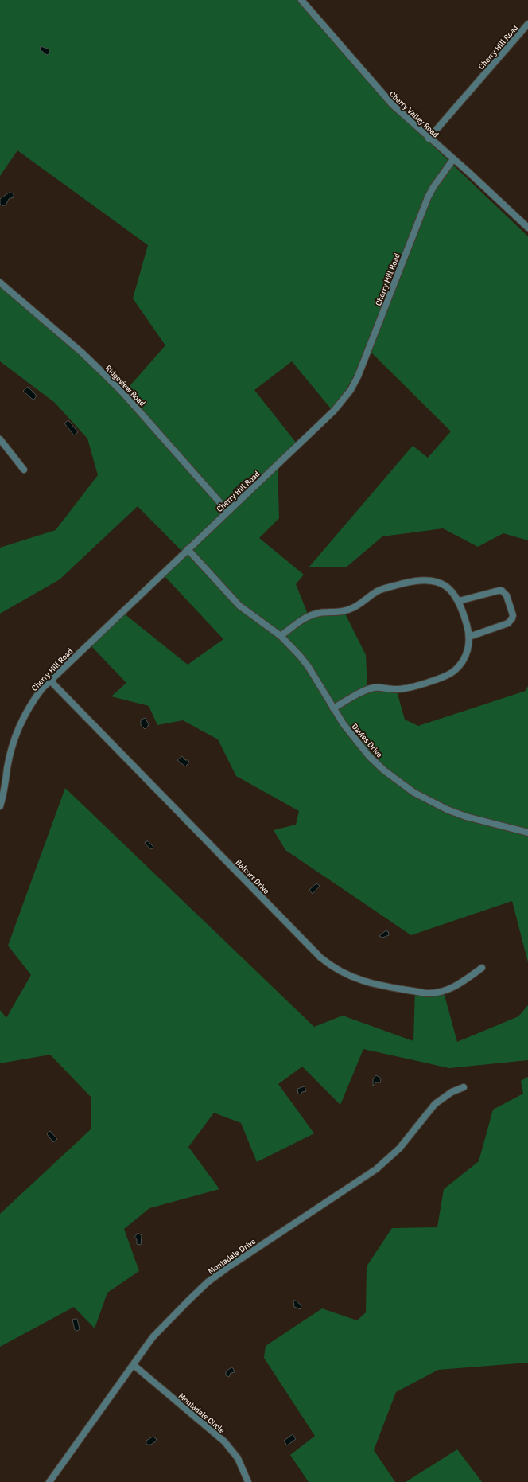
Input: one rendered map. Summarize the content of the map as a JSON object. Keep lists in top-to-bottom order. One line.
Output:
{"streets":{"street":["Cherry Hill Road","Cherry Valley Road","Ridgeview Road","Davies Drive","Balcort Drive","Montadale Drive","Montadale Circle"]},"crossings":[["Cherry Hill Road","Cherry Valley Road"],["Cherry Hill Road","Ridgeview Road"],["Cherry Hill Road","Davies Drive"],["Cherry Hill Road","Balcort Drive"],["Montadale Drive","Montadale Circle"]]}
